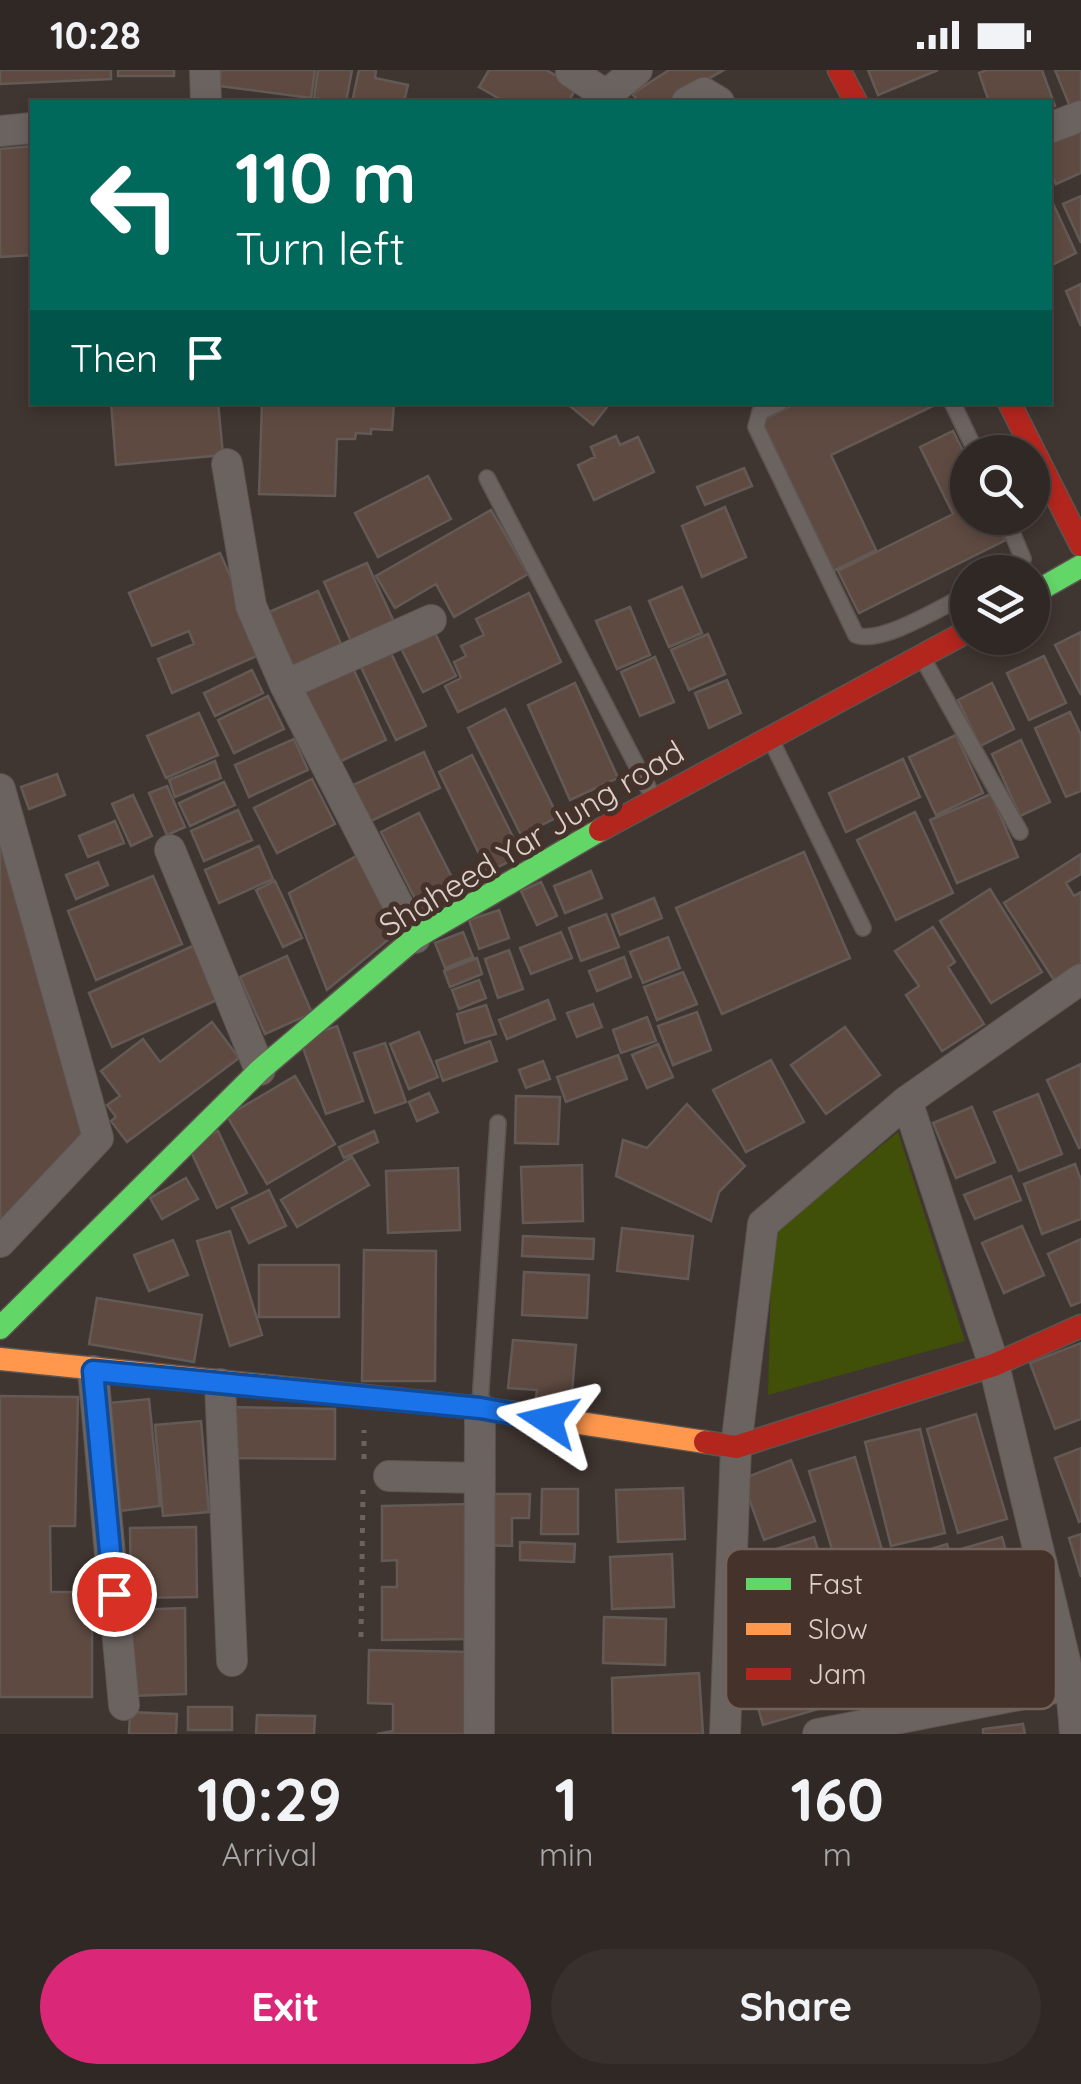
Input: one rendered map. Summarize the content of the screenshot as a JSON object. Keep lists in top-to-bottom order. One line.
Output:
{"streets":{"street":["Shaheed Yar Jung road"]},"legend":["Fast","Slow","Jam"],"page":{"status":"10:28","turn":["110 m","Turn left"],"then":"Then","eta":["10:29","Arrival","1","min","160","m"],"buttons":["Exit","Share"]}}
